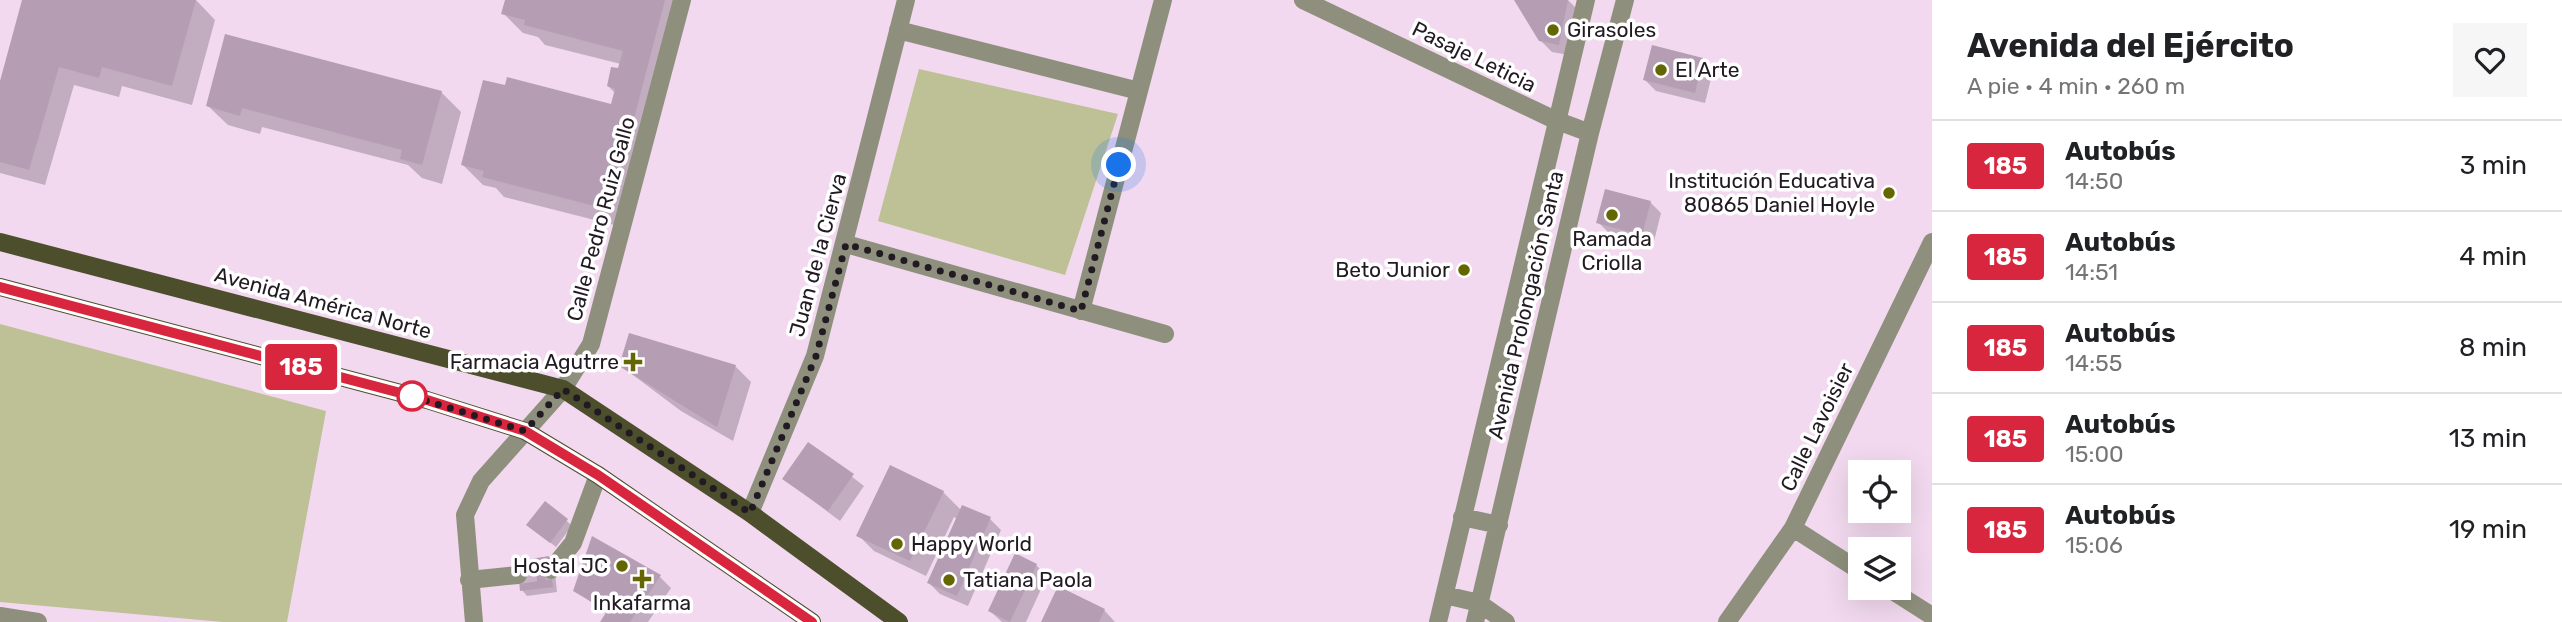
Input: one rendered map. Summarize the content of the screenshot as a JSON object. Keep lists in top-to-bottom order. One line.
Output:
{"streets":{"main road":["Avenida América Norte"],"street":["Pasaje Leticia","Calle Pedro Ruiz Gallo","Juan de la Cierva","Avenida Prolongación Santa","Calle Lavoisier"]},"crossings":[["Pasaje Leticia","Avenida Prolongación Santa"],["Calle Pedro Ruiz Gallo","Avenida América Norte"],["Juan de la Cierva","Avenida América Norte"]],"places":{"other":["Girasoles","El Arte","Institución Educativa 80865 Daniel Hoyle","Ramada Criolla","Beto Junior","Happy World","Hostal JC","Tatiana Paola"],"health":["Farmacia Agutrre","Inkafarma"]},"lines":["bus line 185"],"page":{"on_map":"185","heading":["Avenida del Ejército","A pie · 4 min · 260 m"],"list":[{"mark":"185","name":"Autobús","note":"14:50","value":"3 min"},{"mark":"185","name":"Autobús","note":"14:51","value":"4 min"},{"mark":"185","name":"Autobús","note":"14:55","value":"8 min"},{"mark":"185","name":"Autobús","note":"15:00","value":"13 min"},{"mark":"185","name":"Autobús","note":"15:06","value":"19 min"}]}}
